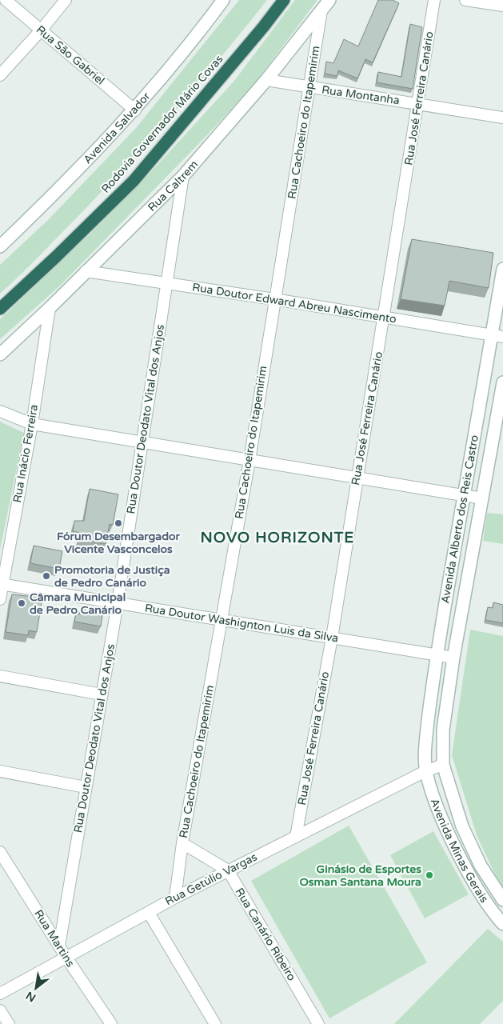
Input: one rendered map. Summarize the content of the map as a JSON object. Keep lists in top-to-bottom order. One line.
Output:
{"streets":{"highway":["Rodovia Governador Mário Covas"],"main road":["Avenida Salvador","Rua Caltrem","Avenida Alberto dos Reis Castro","Avenida Minas Gerais"],"street":["Rua São Gabriel","Rua Montanha","Rua José Ferreira Canário","Rua Cachoeiro do Itapemirim","Rua Doutor Edward Abreu Nascimento","Rua Doutor Deodato Vital dos Anjos","Rua Inácio Ferreira","Rua Doutor Washignton Luis da Silva","Rua Getúlio Vargas","Rua Canário Ribeiro","Rua Martins"]},"crossings":[["Rua São Gabriel","Avenida Salvador"],["Rua Montanha","Rua José Ferreira Canário"],["Rua Montanha","Rua Cachoeiro do Itapemirim"],["Rua Montanha","Rua Caltrem"],["Rua José Ferreira Canário","Rua Doutor Edward Abreu Nascimento"],["Rua José Ferreira Canário","Rua Doutor Washignton Luis da Silva"],["Rua José Ferreira Canário","Rua Getúlio Vargas"],["Rua Cachoeiro do Itapemirim","Rua Caltrem"],["Rua Cachoeiro do Itapemirim","Rua Doutor Edward Abreu Nascimento"],["Rua Cachoeiro do Itapemirim","Rua Doutor Washignton Luis da Silva"],["Rua Cachoeiro do Itapemirim","Rua Getúlio Vargas"],["Rua Cachoeiro do Itapemirim","Rua Canário Ribeiro"],["Rua Caltrem","Rua Doutor Edward Abreu Nascimento"],["Rua Caltrem","Rua Doutor Deodato Vital dos Anjos"],["Rua Caltrem","Rua Inácio Ferreira"],["Rua Doutor Edward Abreu Nascimento","Rua Doutor Deodato Vital dos Anjos"],["Rua Doutor Edward Abreu Nascimento","Avenida Alberto dos Reis Castro"],["Rua Doutor Deodato Vital dos Anjos","Rua Doutor Washignton Luis da Silva"],["Rua Doutor Deodato Vital dos Anjos","Rua Martins"],["Rua Inácio Ferreira","Rua Doutor Washignton Luis da Silva"],["Avenida Alberto dos Reis Castro","Rua Doutor Washignton Luis da Silva"],["Avenida Alberto dos Reis Castro","Avenida Minas Gerais"],["Avenida Alberto dos Reis Castro","Rua Getúlio Vargas"],["Avenida Minas Gerais","Rua Getúlio Vargas"],["Rua Getúlio Vargas","Rua Canário Ribeiro"],["Rua Getúlio Vargas","Rua Martins"]],"districts":["NOVO HORIZONTE"],"places":["Fórum Desembargador Vicente Vasconcelos","Promotoria de Justiça de Pedro Canário","Câmara Municipal de Pedro Canário","Ginásio de Esportes Osman Santana Moura"],"north":"bottom left"}
